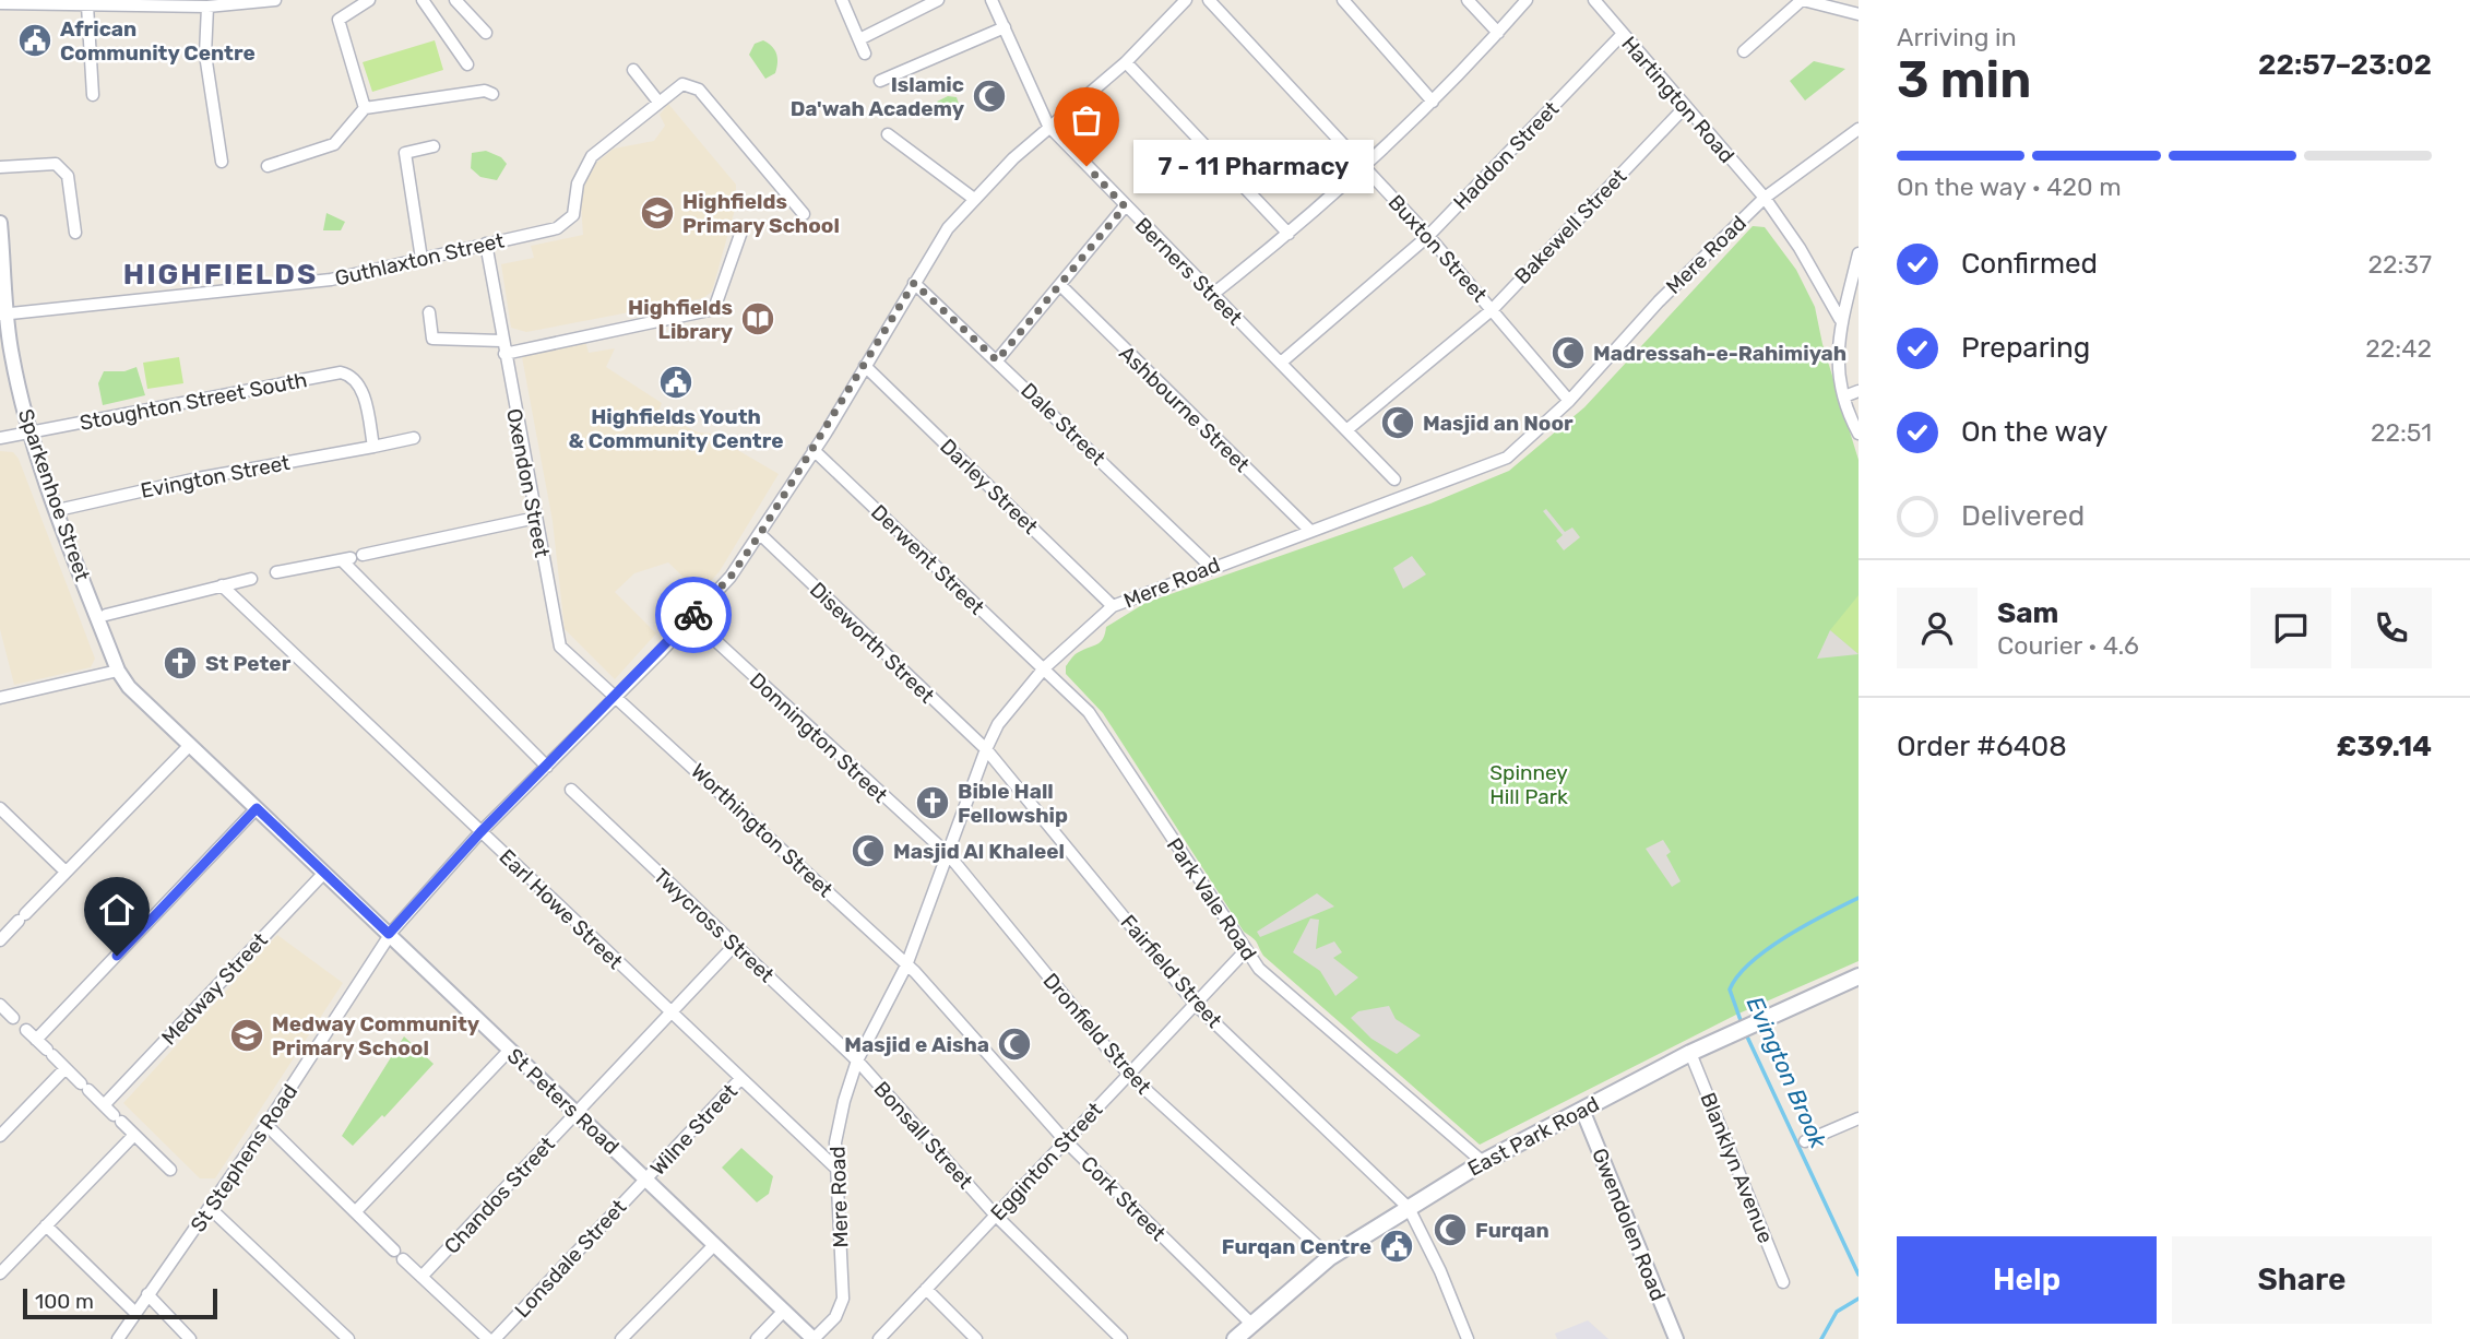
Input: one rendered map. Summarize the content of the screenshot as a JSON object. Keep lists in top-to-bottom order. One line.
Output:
{"streets":{"main road":["East Park Road"],"street":["Hartington Road","Haddon Street","Bakewell Street","Buxton Street","Mere Road","Guthlaxton Street","Berners Street","Stoughton Street South","Ashbourne Street","Dale Street","Evington Street","Oxendon Street","Darley Street","Sparkenhoe Street","Derwent Street","Diseworth Street","Donnington Street","Worthington Street","Park Vale Road","Earl Howe Street","Twycross Street","Fairfield Street","Medway Street","Dronfield Street","St Peters Road","Wilne Street","Bonsall Street","St Stephens Road","Egginton Street","Blanklyn Avenue","Chandos Street","Cork Street","Gwendolen Road","Lonsdale Street"]},"crossings":[["Hartington Road","Haddon Street"],["Hartington Road","Bakewell Street"],["Hartington Road","Mere Road"],["Haddon Street","Buxton Street"],["Haddon Street","Berners Street"],["Bakewell Street","Buxton Street"],["Bakewell Street","Berners Street"],["Buxton Street","Mere Road"],["Mere Road","Ashbourne Street"],["Mere Road","Dale Street"],["Mere Road","Darley Street"],["Mere Road","Derwent Street"],["Mere Road","Diseworth Street"],["Mere Road","Donnington Street"],["Mere Road","Worthington Street"],["Mere Road","Park Vale Road"],["Mere Road","Earl Howe Street"],["Mere Road","Twycross Street"],["Mere Road","Fairfield Street"],["Mere Road","Dronfield Street"],["Mere Road","St Peters Road"],["Mere Road","Bonsall Street"],["Mere Road","Cork Street"],["Guthlaxton Street","Oxendon Street"],["Guthlaxton Street","Sparkenhoe Street"],["Berners Street","St Stephens Road"],["Stoughton Street South","Evington Street"],["Stoughton Street South","Sparkenhoe Street"],["Dale Street","St Stephens Road"],["Evington Street","Sparkenhoe Street"],["Oxendon Street","Worthington Street"],["Oxendon Street","St Stephens Road"],["Darley Street","St Stephens Road"],["Sparkenhoe Street","St Peters Road"],["Derwent Street","Park Vale Road"],["Derwent Street","St Stephens Road"],["Diseworth Street","Fairfield Street"],["Diseworth Street","St Stephens Road"],["Donnington Street","Dronfield Street"],["Donnington Street","St Stephens Road"],["Worthington Street","St Stephens Road"],["Worthington Street","Cork Street"],["Park Vale Road","East Park Road"],["Park Vale Road","Egginton Street"],["Earl Howe Street","Wilne Street"],["Earl Howe Street","St Stephens Road"],["Earl Howe Street","Chandos Street"],["Twycross Street","Bonsall Street"],["Twycross Street","Chandos Street"],["Fairfield Street","East Park Road"],["Fairfield Street","Egginton Street"],["Medway Street","St Peters Road"],["Dronfield Street","East Park Road"],["Dronfield Street","Egginton Street"],["St Peters Road","Wilne Street"],["St Peters Road","St Stephens Road"],["St Peters Road","Chandos Street"],["St Peters Road","Lonsdale Street"],["Wilne Street","Lonsdale Street"],["Bonsall Street","Egginton Street"],["East Park Road","Blanklyn Avenue"],["East Park Road","Cork Street"],["East Park Road","Gwendolen Road"],["Egginton Street","Cork Street"]],"districts":["HIGHFIELDS"],"water":["Evington Brook"],"parks":["Spinney Hill Park"],"places":{"public building":["African Community Centre","Highfields Youth & Community Centre","Furqan Centre"],"mosque":["Islamic Da'wah Academy","Madressah-e-Rahimiyah","Masjid an Noor","Masjid Al Khaleel","Masjid e Aisha","Furqan"],"other":["7 - 11 Pharmacy"],"school or university":["Highfields Primary School","Medway Community Primary School"],"library":["Highfields Library"],"church":["St Peter","Bible Hall Fellowship"]},"scale_bar":"100 m","page":{"heading":["3 min","Arriving in","22:57–23:02"],"panel":["Sam","Courier · 4.6","Order #6408","£39.14"],"bar":"On the way · 420 m","bubble":"7 - 11 Pharmacy","list":[["Confirmed","22:37"],["Preparing","22:42"],["On the way","22:51"],"Delivered"],"buttons":["Help","Share"],"scale":"100 m"}}
